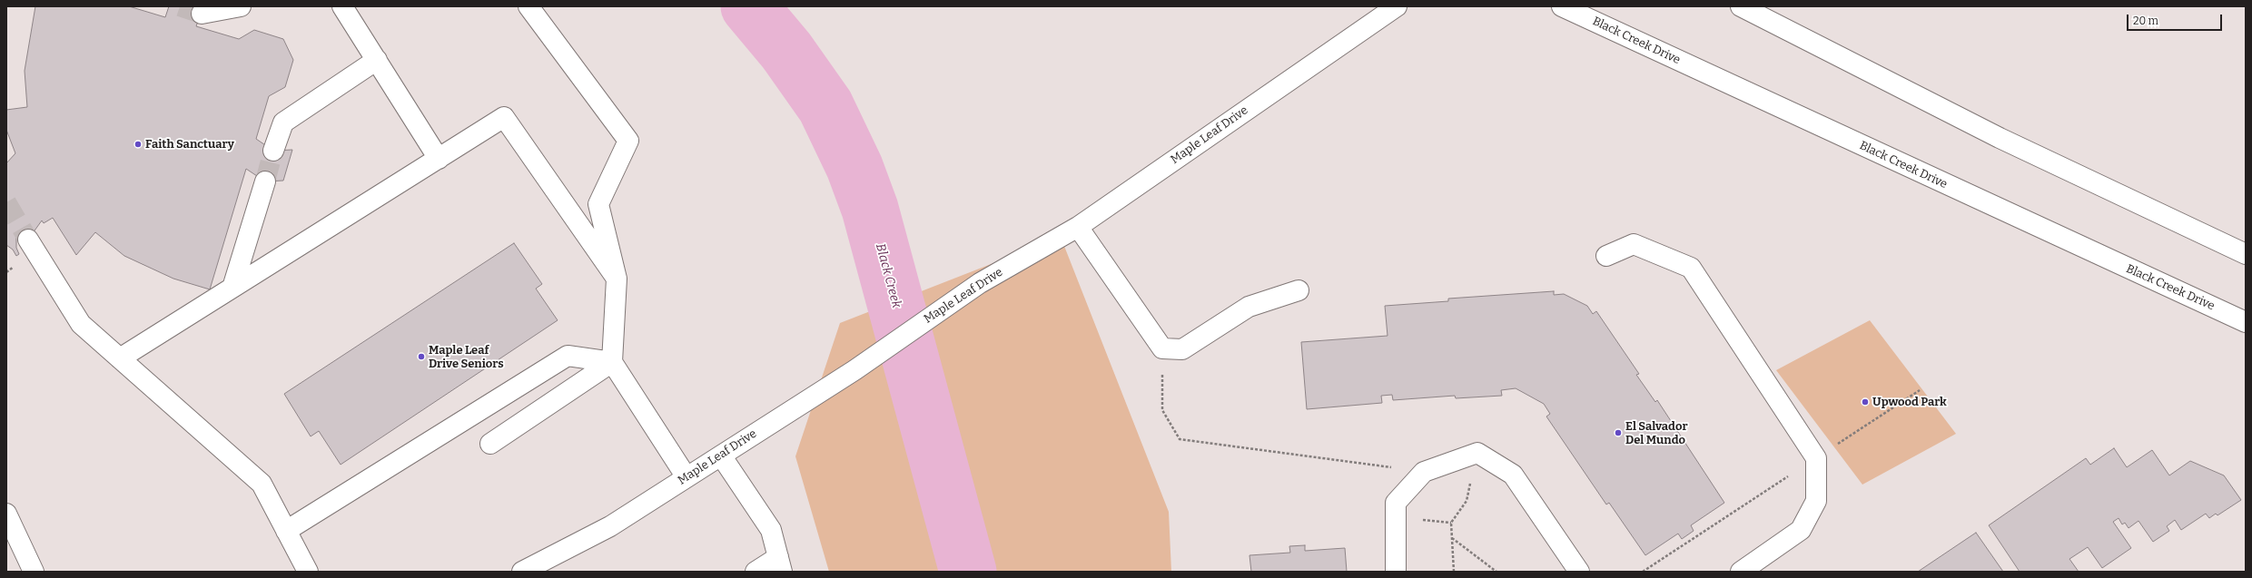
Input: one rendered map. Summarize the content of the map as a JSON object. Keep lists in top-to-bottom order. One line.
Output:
{"streets":{"main road":["Black Creek Drive","Maple Leaf Drive"]},"water":["Black Creek"],"places":["Faith Sanctuary","Maple Leaf Drive Seniors","Upwood Park","El Salvador Del Mundo"],"scale_bar":"20 m"}
